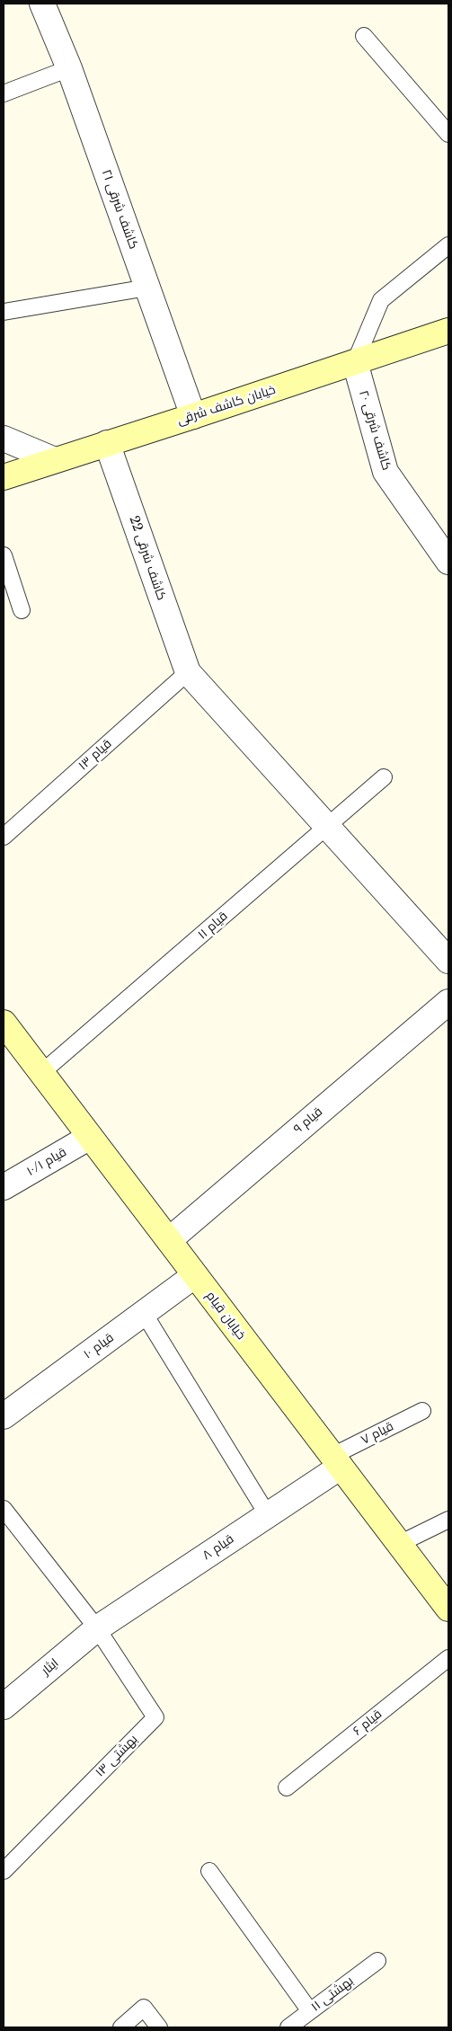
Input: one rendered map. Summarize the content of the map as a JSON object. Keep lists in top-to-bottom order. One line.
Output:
{"streets":{"main road":["خیابان کاشف شرقی","خیابان قیام"],"street":["کاشف شرقی ۲۱","کاشف شرقی ۲۰","کاشف شرقی 22","قیام ۹","قیام ۱۰/۱","قیام ۱۰","قیام ۸","ایثار"],"lane":["قیام ۱۳","قیام ۱۱","قیام ۷","قیام ۶","بهشتی ۱۳","بهشتی ۱۱"]},"crossings":[["کاشف شرقی ۲۱","خیابان کاشف شرقی"],["خیابان کاشف شرقی","کاشف شرقی ۲۰"],["خیابان کاشف شرقی","کاشف شرقی 22"],["کاشف شرقی 22","قیام ۱۳"],["قیام ۱۱","خیابان قیام"],["قیام ۹","خیابان قیام"],["قیام ۱۰/۱","خیابان قیام"],["خیابان قیام","قیام ۱۰"],["خیابان قیام","قیام ۷"],["خیابان قیام","قیام ۸"],["قیام ۷","قیام ۸"],["قیام ۸","ایثار"],["قیام ۸","بهشتی ۱۳"],["ایثار","بهشتی ۱۳"]]}
